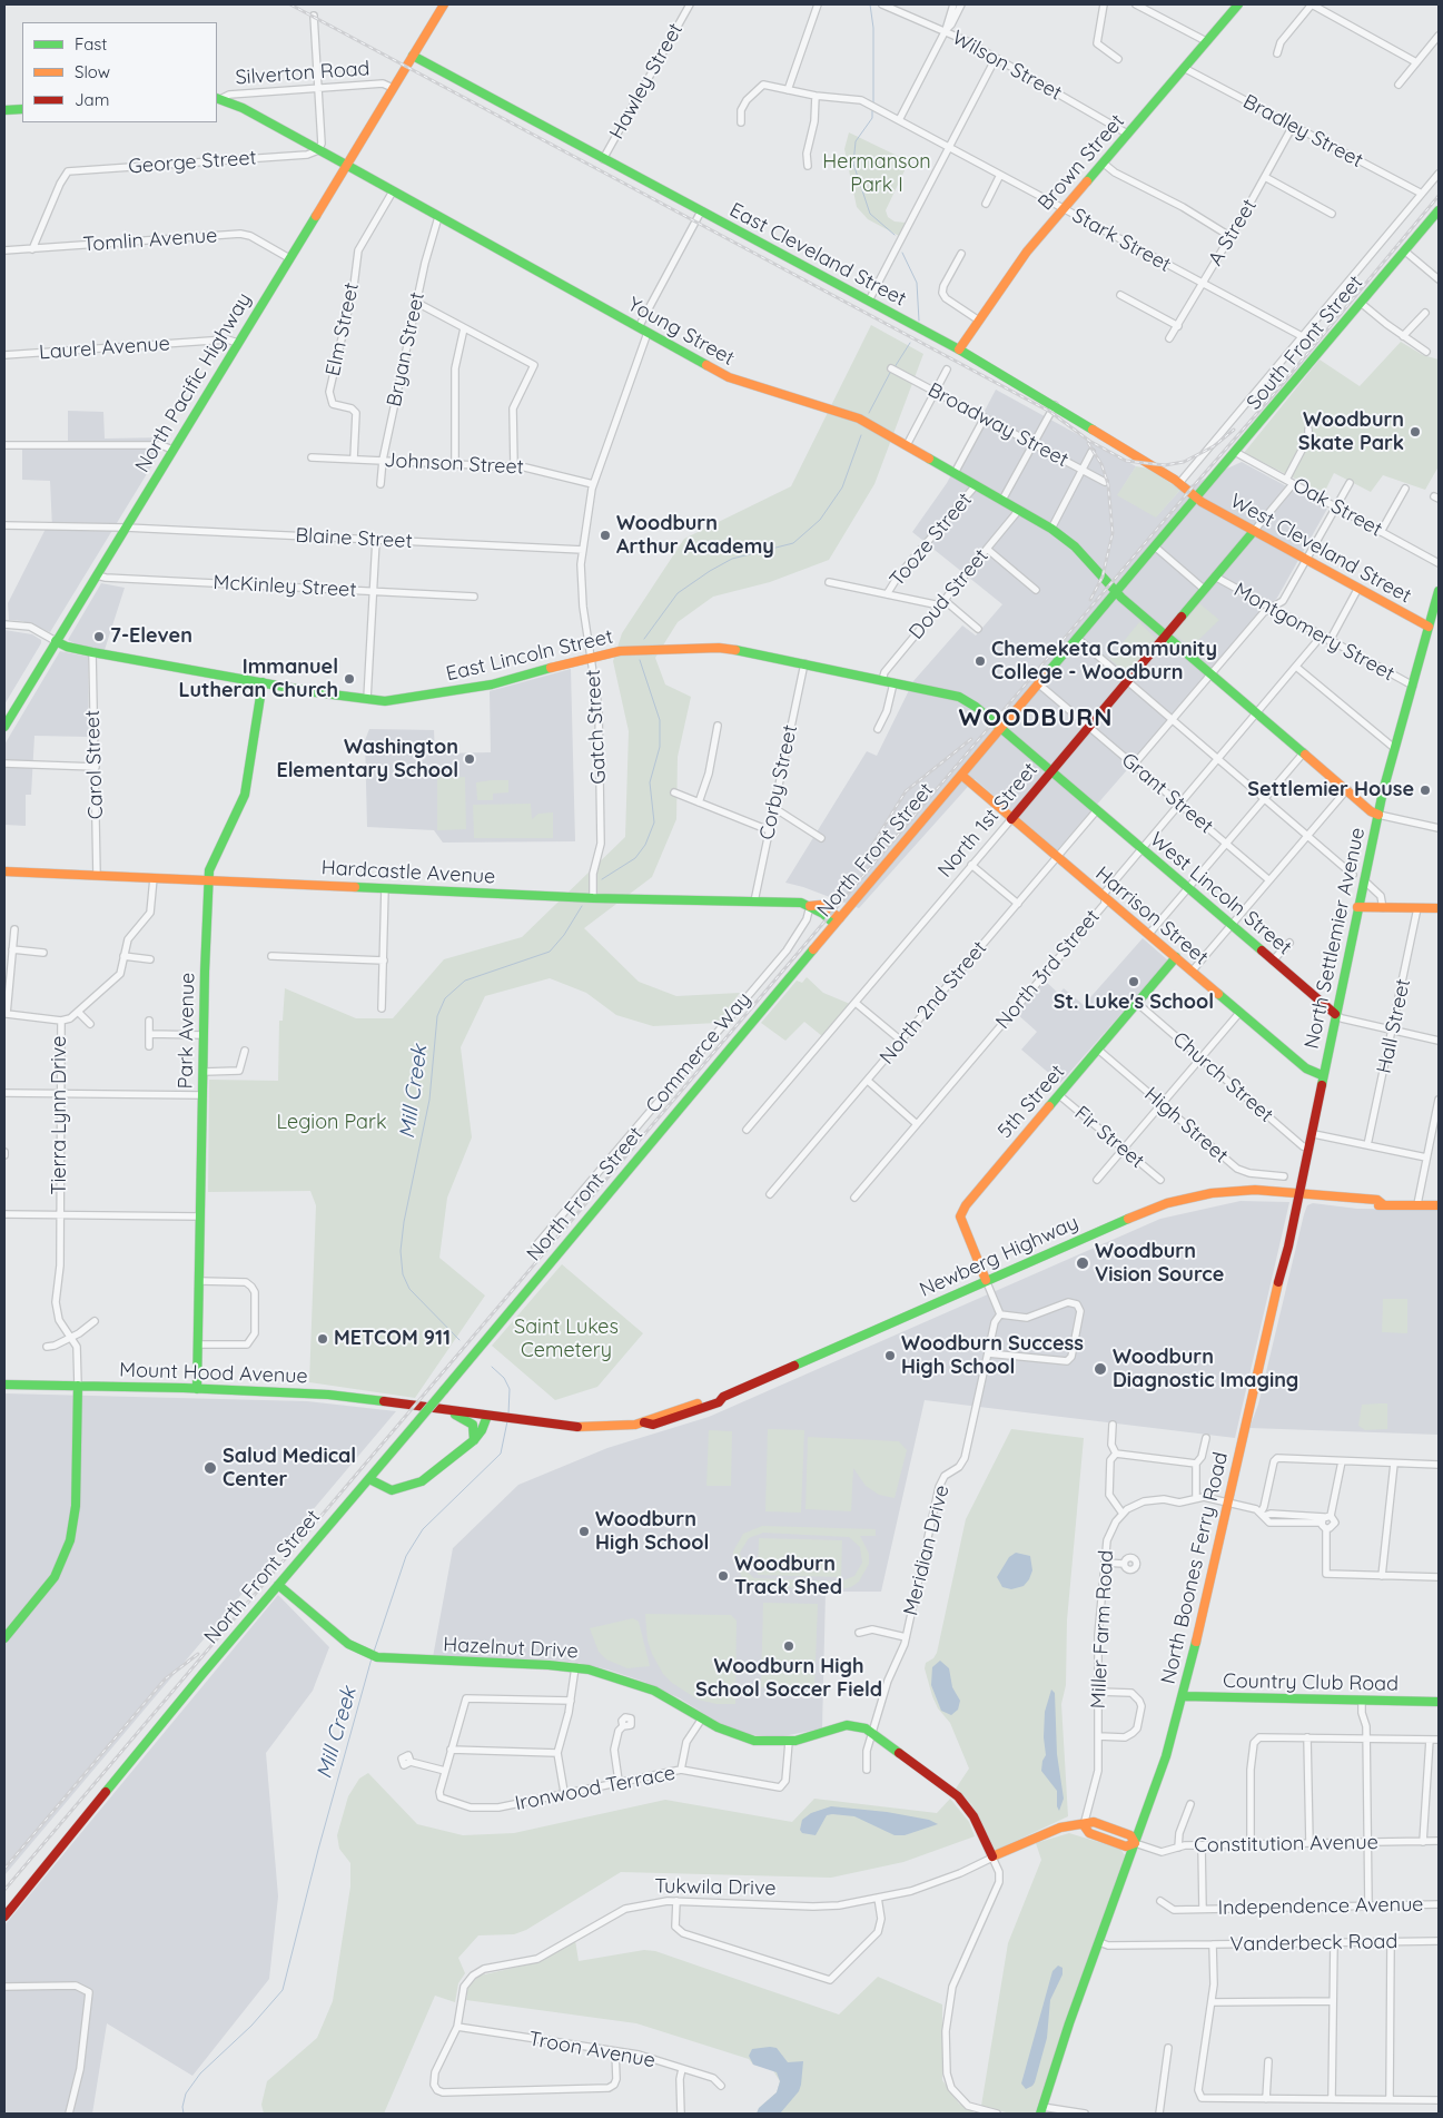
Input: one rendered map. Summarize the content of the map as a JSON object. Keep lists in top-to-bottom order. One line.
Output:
{"streets":{"street":["Wilson Street","Silverton Road","Hawley Street","Bradley Street","George Street","Brown Street","A Street","Tomlin Avenue","Stark Street","East Cleveland Street","Elm Street","Young Street","South Front Street","Laurel Avenue","Bryan Street","North Pacific Highway","Broadway Street","Johnson Street","Oak Street","Blaine Street","Tooze Street","West Cleveland Street","McKinley Street","Doud Street","Montgomery Street","East Lincoln Street","Gatch Street","Carol Street","Corby Street","Grant Street","North 1st Street","North Front Street","Hardcastle Avenue","West Lincoln Street","Harrison Street","North Settlemier Avenue","North 3rd Street","North 2nd Street","Hall Street","Park Avenue","Commerce Way","Church Street","5th Street","Tierra Lynn Drive","High Street","Fir Street","Newberg Highway","Mount Hood Avenue","Meridian Drive","North Boones Ferry Road","Miller Farm Road","Hazelnut Drive","Country Club Road","Ironwood Terrace","Constitution Avenue","Tukwila Drive","Independence Avenue","Vanderbeck Road","Troon Avenue"]},"crossings":[["Wilson Street","Brown Street"],["Silverton Road","Young Street"],["Silverton Road","North Pacific Highway"],["Hawley Street","East Cleveland Street"],["Bradley Street","Brown Street"],["Bradley Street","A Street"],["George Street","Tomlin Avenue"],["George Street","Young Street"],["Brown Street","Stark Street"],["Brown Street","East Cleveland Street"],["A Street","Stark Street"],["Tomlin Avenue","North Pacific Highway"],["East Cleveland Street","South Front Street"],["East Cleveland Street","North Pacific Highway"],["East Cleveland Street","West Cleveland Street"],["East Cleveland Street","North Front Street"],["Elm Street","Young Street"],["Elm Street","Johnson Street"],["Young Street","Bryan Street"],["Young Street","North Pacific Highway"],["Young Street","Tooze Street"],["Young Street","Doud Street"],["Young Street","Gatch Street"],["Young Street","North 1st Street"],["Young Street","North Front Street"],["Young Street","North Settlemier Avenue"],["Young Street","North 3rd Street"],["South Front Street","Oak Street"],["South Front Street","West Cleveland Street"],["South Front Street","North Front Street"],["Laurel Avenue","North Pacific Highway"],["Bryan Street","Johnson Street"],["North Pacific Highway","Blaine Street"],["North Pacific Highway","McKinley Street"],["North Pacific Highway","East Lincoln Street"],["Johnson Street","Gatch Street"],["Blaine Street","Gatch Street"],["West Cleveland Street","North 1st Street"],["West Cleveland Street","North Front Street"],["West Cleveland Street","North Settlemier Avenue"],["Doud Street","East Lincoln Street"],["Montgomery Street","North 1st Street"],["Montgomery Street","North Settlemier Avenue"],["Montgomery Street","North 3rd Street"],["East Lincoln Street","Gatch Street"],["East Lincoln Street","Carol Street"],["East Lincoln Street","Corby Street"],["East Lincoln Street","North Front Street"],["East Lincoln Street","West Lincoln Street"],["East Lincoln Street","Park Avenue"],["Gatch Street","Hardcastle Avenue"],["Carol Street","Hardcastle Avenue"],["Corby Street","Hardcastle Avenue"],["Grant Street","North 1st Street"],["Grant Street","North Front Street"],["Grant Street","North 3rd Street"],["North 1st Street","West Lincoln Street"],["North 1st Street","Harrison Street"],["North Front Street","Hardcastle Avenue"],["North Front Street","West Lincoln Street"],["North Front Street","Harrison Street"],["North Front Street","Hazelnut Drive"],["Hardcastle Avenue","Park Avenue"],["Hardcastle Avenue","Commerce Way"],["Hardcastle Avenue","Tierra Lynn Drive"],["West Lincoln Street","North Settlemier Avenue"],["West Lincoln Street","North 3rd Street"],["West Lincoln Street","North 2nd Street"],["West Lincoln Street","Hall Street"],["Harrison Street","North Settlemier Avenue"],["Harrison Street","North 3rd Street"],["Harrison Street","North 2nd Street"],["Harrison Street","5th Street"],["North Settlemier Avenue","Church Street"],["North Settlemier Avenue","Newberg Highway"],["North Settlemier Avenue","North Boones Ferry Road"],["Park Avenue","Mount Hood Avenue"],["Church Street","5th Street"],["5th Street","High Street"],["5th Street","Fir Street"],["5th Street","Newberg Highway"],["Tierra Lynn Drive","Mount Hood Avenue"],["Newberg Highway","Mount Hood Avenue"],["Newberg Highway","North Boones Ferry Road"],["Meridian Drive","Hazelnut Drive"],["North Boones Ferry Road","Country Club Road"],["North Boones Ferry Road","Constitution Avenue"],["North Boones Ferry Road","Tukwila Drive"],["North Boones Ferry Road","Vanderbeck Road"],["Miller Farm Road","Tukwila Drive"],["Hazelnut Drive","Ironwood Terrace"],["Hazelnut Drive","Tukwila Drive"],["Constitution Avenue","Tukwila Drive"],["Tukwila Drive","Troon Avenue"]],"districts":["WOODBURN"],"water":["Mill Creek"],"parks":["Hermanson Park I","Legion Park","Saint Lukes Cemetery"],"places":["Woodburn Skate Park","Woodburn Arthur Academy","7-Eleven","Chemeketa Community College - Woodburn","Immanuel Lutheran Church","Washington Elementary School","Settlemier House","St. Luke's School","Woodburn Vision Source","METCOM 911","Woodburn Success High School","Woodburn Diagnostic Imaging","Salud Medical Center","Woodburn High School","Woodburn Track Shed","Woodburn High School Soccer Field"],"legend":["Fast","Slow","Jam"]}
